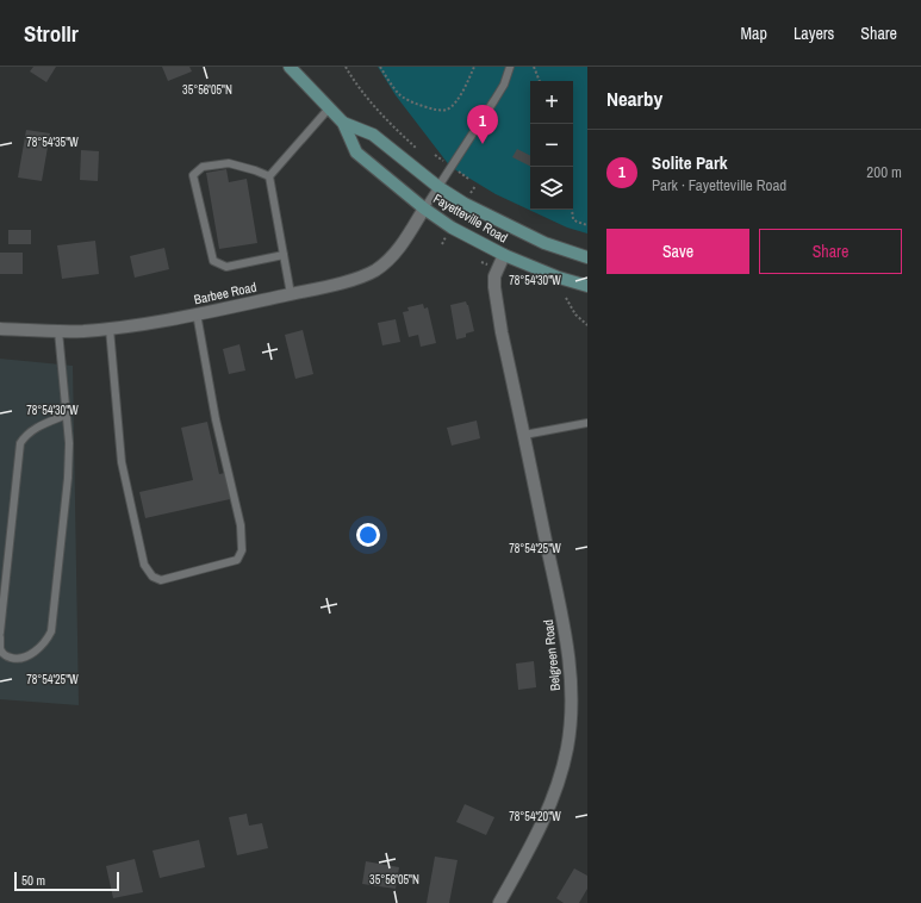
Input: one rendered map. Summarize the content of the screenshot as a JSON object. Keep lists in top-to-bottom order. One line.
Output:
{"streets":{"main road":["Fayetteville Road"],"street":["Barbee Road","Belgreen Road"]},"crossings":[["Fayetteville Road","Barbee Road"],["Fayetteville Road","Belgreen Road"]],"scale_bar":"50 m","page":{"header":"Strollr","nav":["Map","Layers","Share"],"heading":"Nearby","map_buttons":["+","−"],"pins":"1","list":[{"mark":"1","name":"Solite Park","note":"Park · Fayetteville Road","value":"200 m"}],"buttons":["Save","Share"],"scale":"50 m"},"coordinates":["35°56'05\"N","78°54'35\"W","78°54'30\"W","78°54'25\"W","78°54'20\"W"]}
